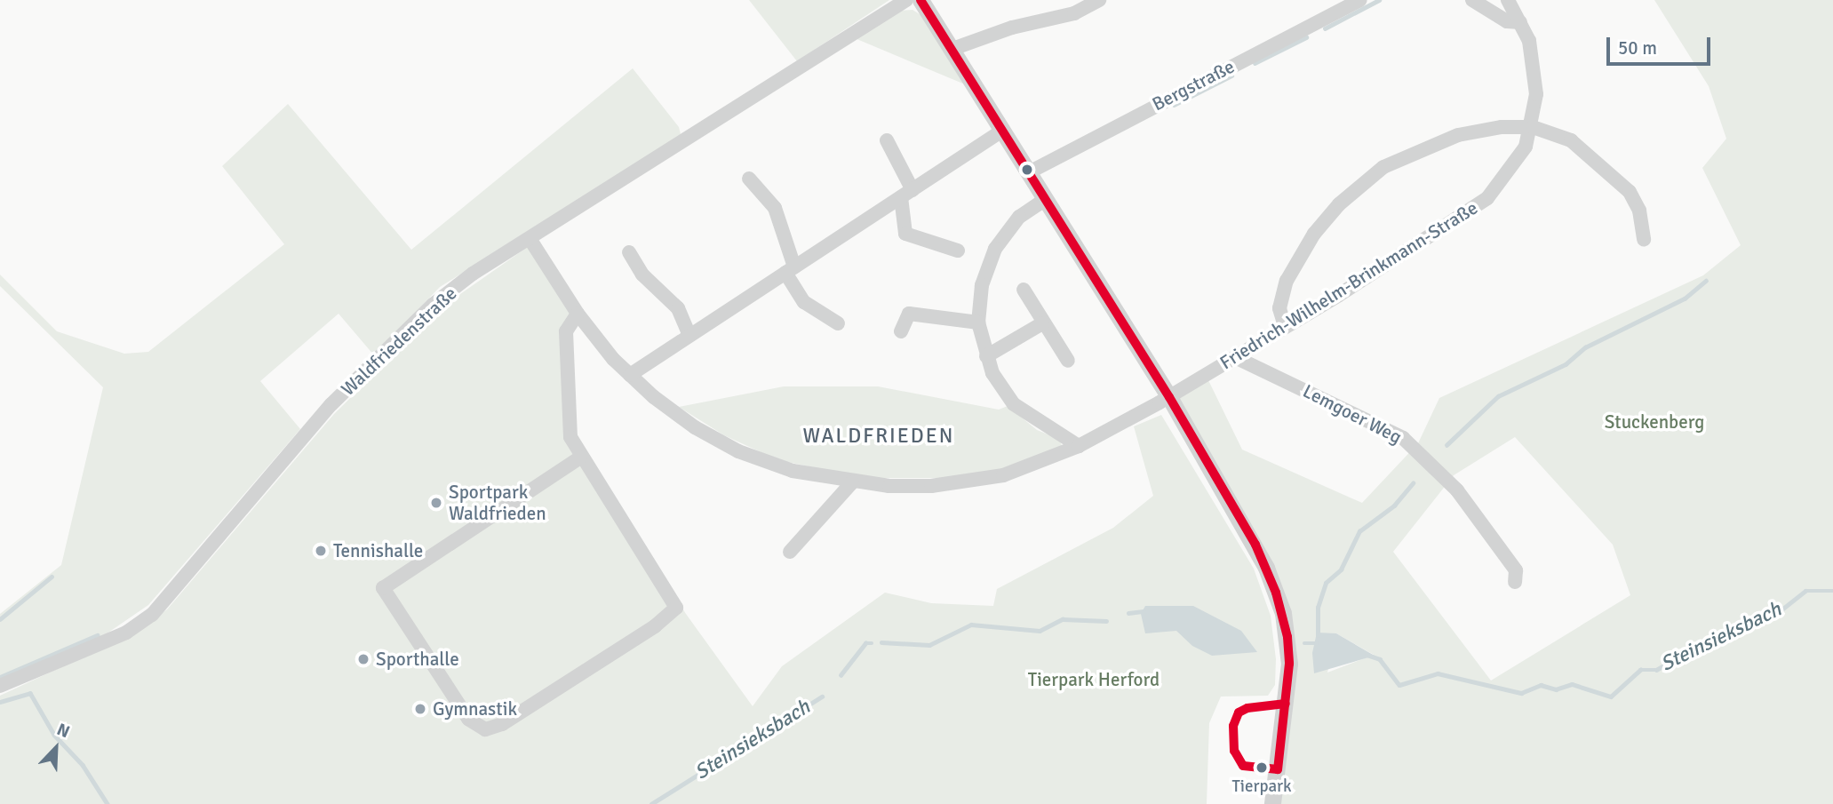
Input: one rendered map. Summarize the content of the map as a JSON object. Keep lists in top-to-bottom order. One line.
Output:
{"streets":{"street":["Bergstraße","Friedrich-Wilhelm-Brinkmann-Straße","Waldfriedenstraße","Lemgoer Weg"]},"crossings":[["Friedrich-Wilhelm-Brinkmann-Straße","Waldfriedenstraße"],["Friedrich-Wilhelm-Brinkmann-Straße","Lemgoer Weg"]],"districts":["WALDFRIEDEN"],"water":["Steinsieksbach"],"parks":["Stuckenberg","Tierpark Herford"],"places":["Sportpark Waldfrieden","Tennishalle","Sporthalle","Gymnastik","Tierpark"],"scale_bar":"50 m","north":"top right"}
